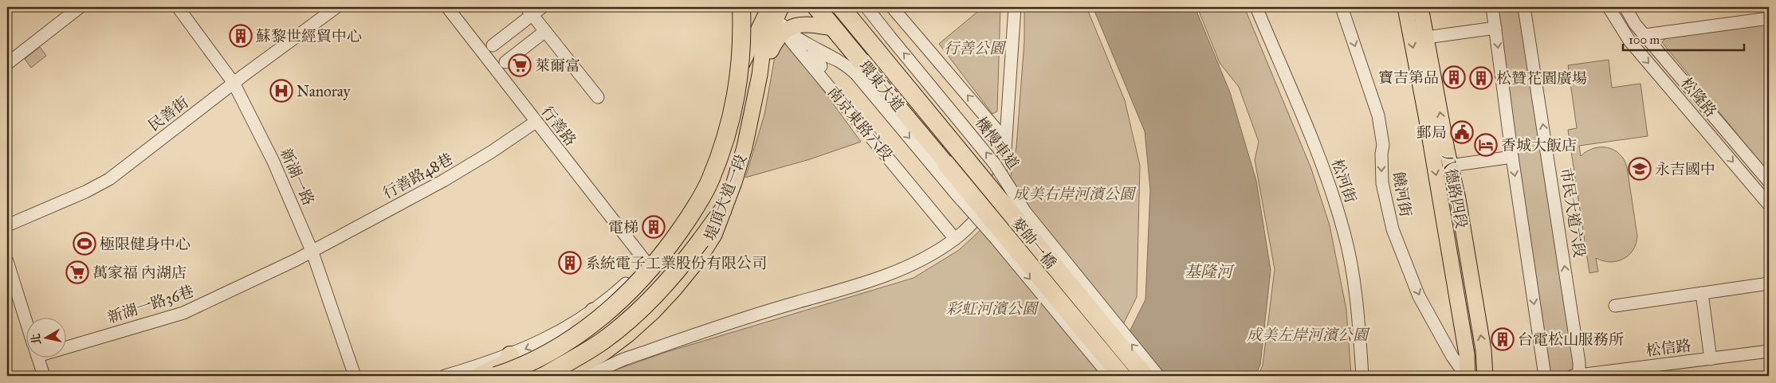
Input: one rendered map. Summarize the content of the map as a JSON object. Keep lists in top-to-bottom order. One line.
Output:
{"streets":{"highway":["環東大道","麥帥一橋"],"main road":["八德路四段","堤頂大道一段"],"street":["松隆路","民善街","南京東路六段","行善路","機慢車道","行善路48巷","新湖一路","松河街","饒河街","市民大道六段","新湖一路36巷","松信路"]},"crossings":[["環東大道","麥帥一橋"],["民善街","新湖一路"],["南京東路六段","堤頂大道一段"],["行善路","行善路48巷"],["行善路","堤頂大道一段"],["行善路48巷","新湖一路"],["行善路48巷","新湖一路36巷"],["新湖一路","新湖一路36巷"],["八德路四段","饒河街"],["市民大道六段","松信路"]],"one_way":["饒河街"],"water":["基隆河"],"parks":["行善公園","成美右岸河濱公園","彩虹河濱公園","成美左岸河濱公園"],"places":{"building":["蘇黎世經貿中心","寶吉第品","松贊花園廣場","電梯","系統電子工業股份有限公司","台電松山服務所"],"supermarket":["萊爾富","萬家福 內湖店"],"hospital":["Nanoray"],"public building":["郵局"],"hotel":["香城大飯店"],"school or university":["永吉國中"],"sports":["極限健身中心"]},"scale_bar":"100 m","north":"left"}
